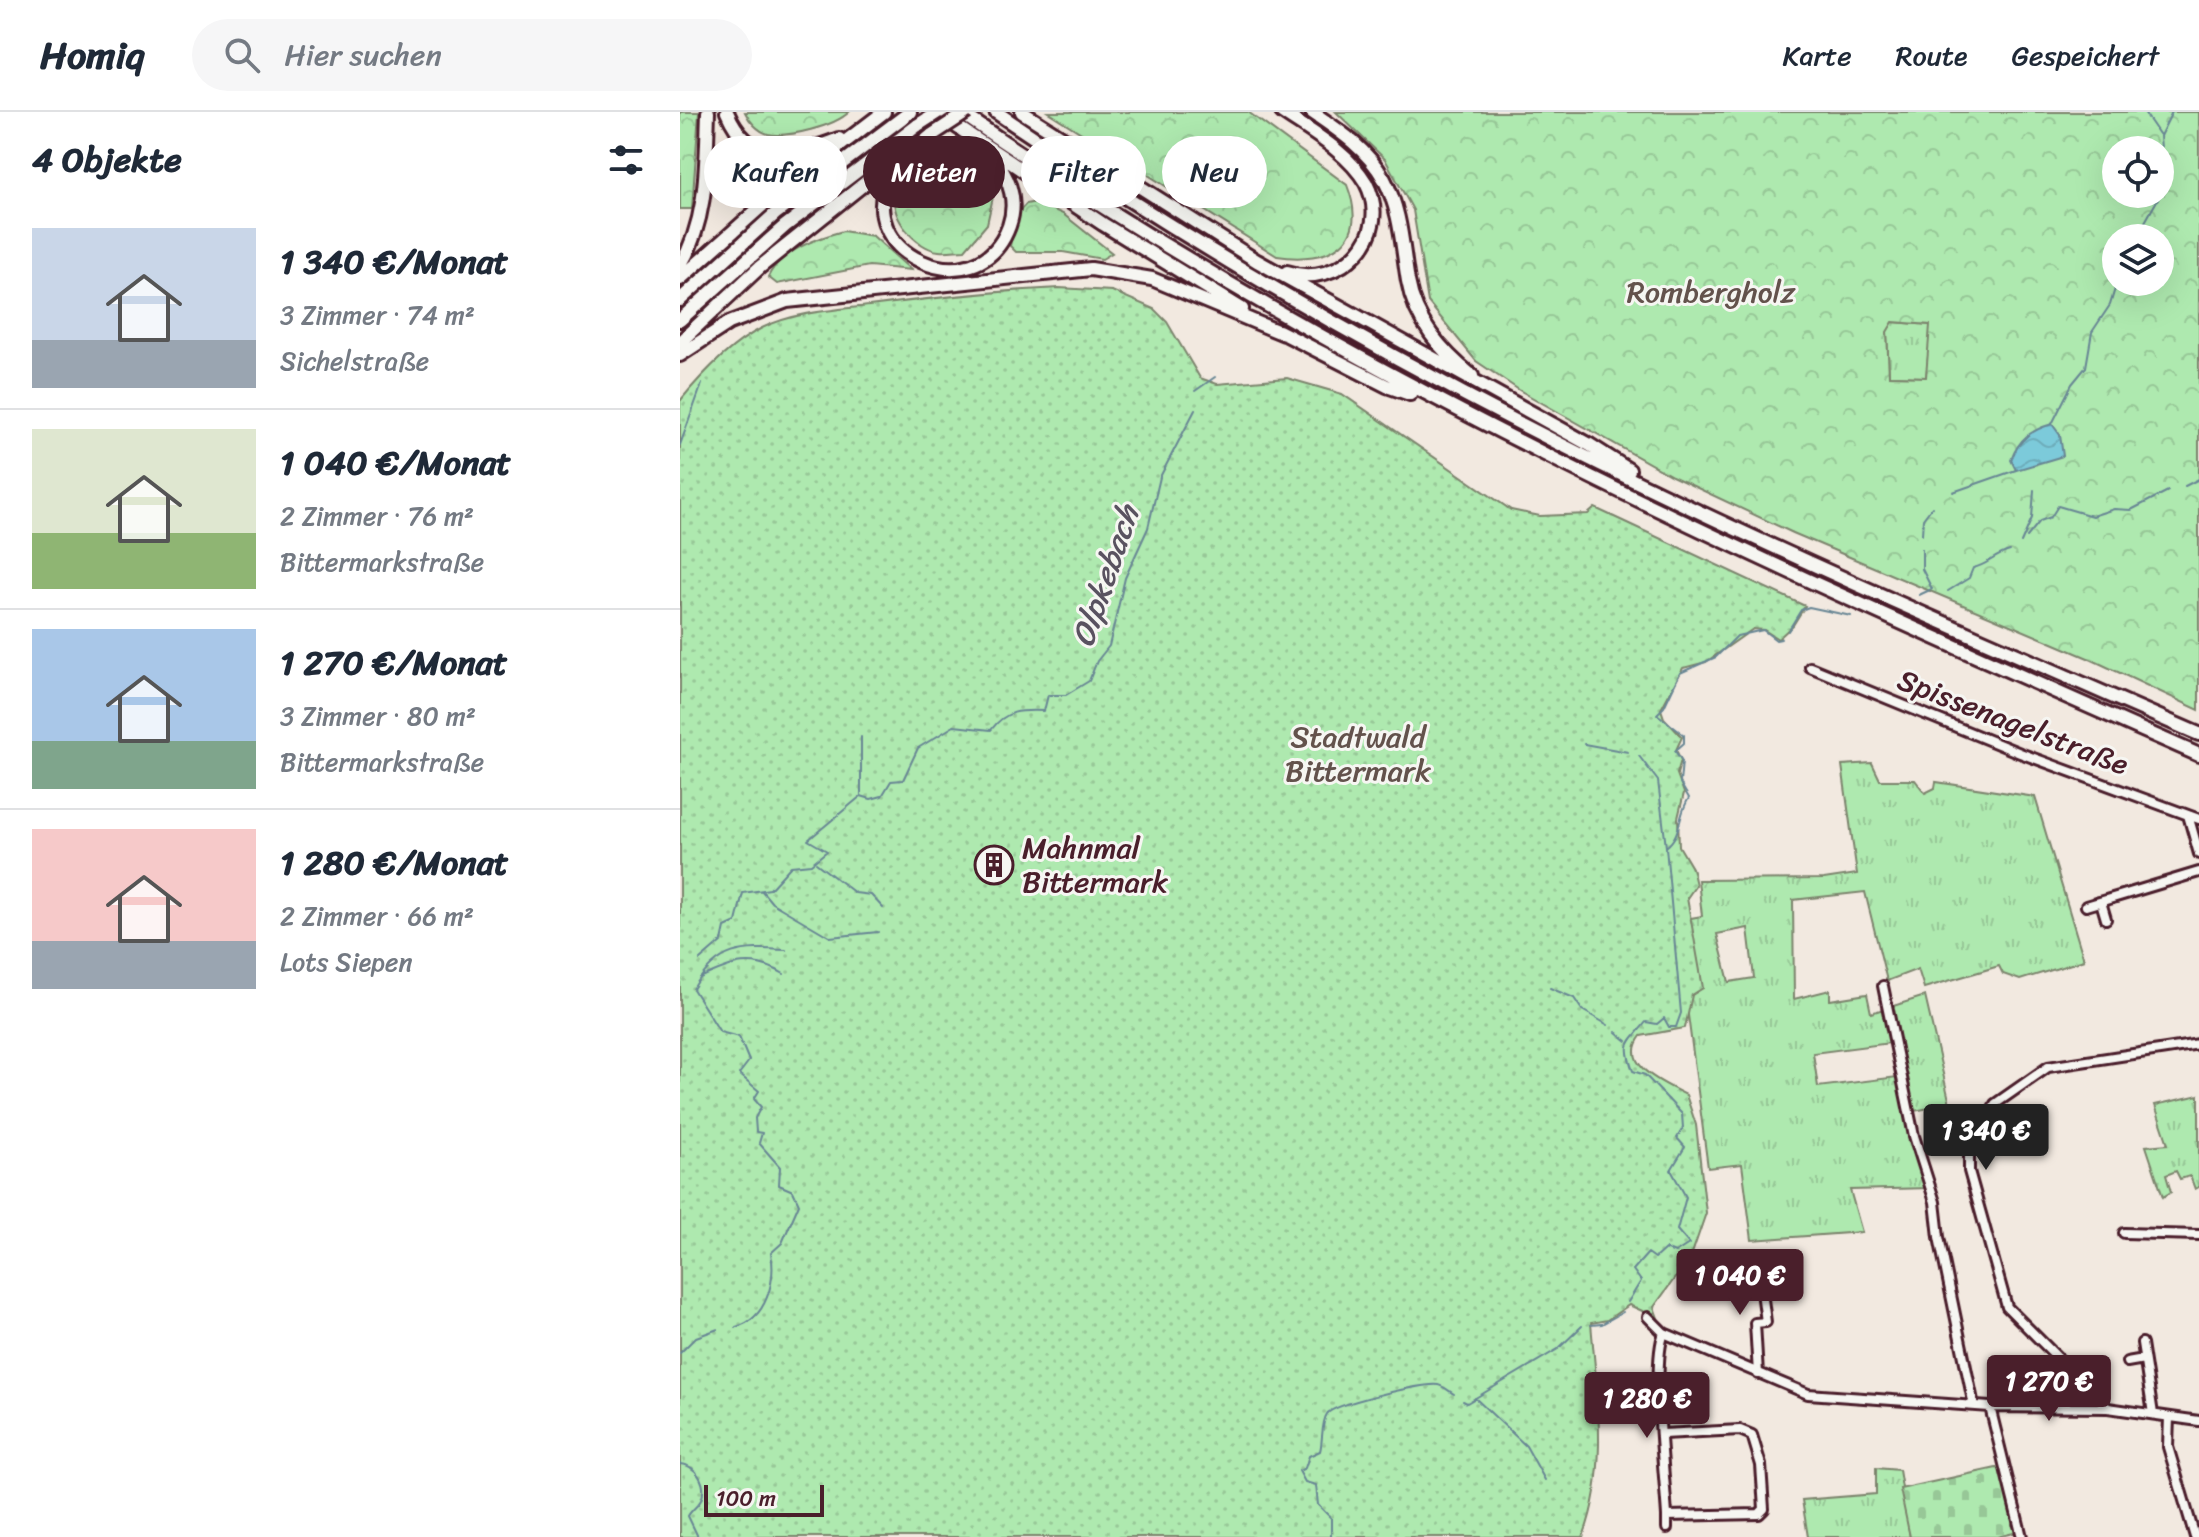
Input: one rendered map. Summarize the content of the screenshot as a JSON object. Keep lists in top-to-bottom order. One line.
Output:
{"streets":{"street":["Spissenagelstraße"]},"water":["Olpkebach"],"parks":["Rombergholz","Stadtwald Bittermark"],"places":{"building":["Mahnmal Bittermark"]},"scale_bar":"100 m","page":{"header":"Homiq","search":"Hier suchen","nav":["Karte","Route","Gespeichert"],"heading":"4 Objekte","chip":["Kaufen","Mieten","Filter","Neu"],"list":[{"name":"1 340 €/Monat","note":"3 Zimmer · 74 m² · Sichelstraße"},{"name":"1 040 €/Monat","note":"2 Zimmer · 76 m² · Bittermarkstraße"},{"name":"1 270 €/Monat","note":"3 Zimmer · 80 m² · Bittermarkstraße"},{"name":"1 280 €/Monat","note":"2 Zimmer · 66 m² · Lots Siepen"}],"price":["1 340 €","1 040 €","1 270 €","1 280 €"],"scale":"100 m"}}
